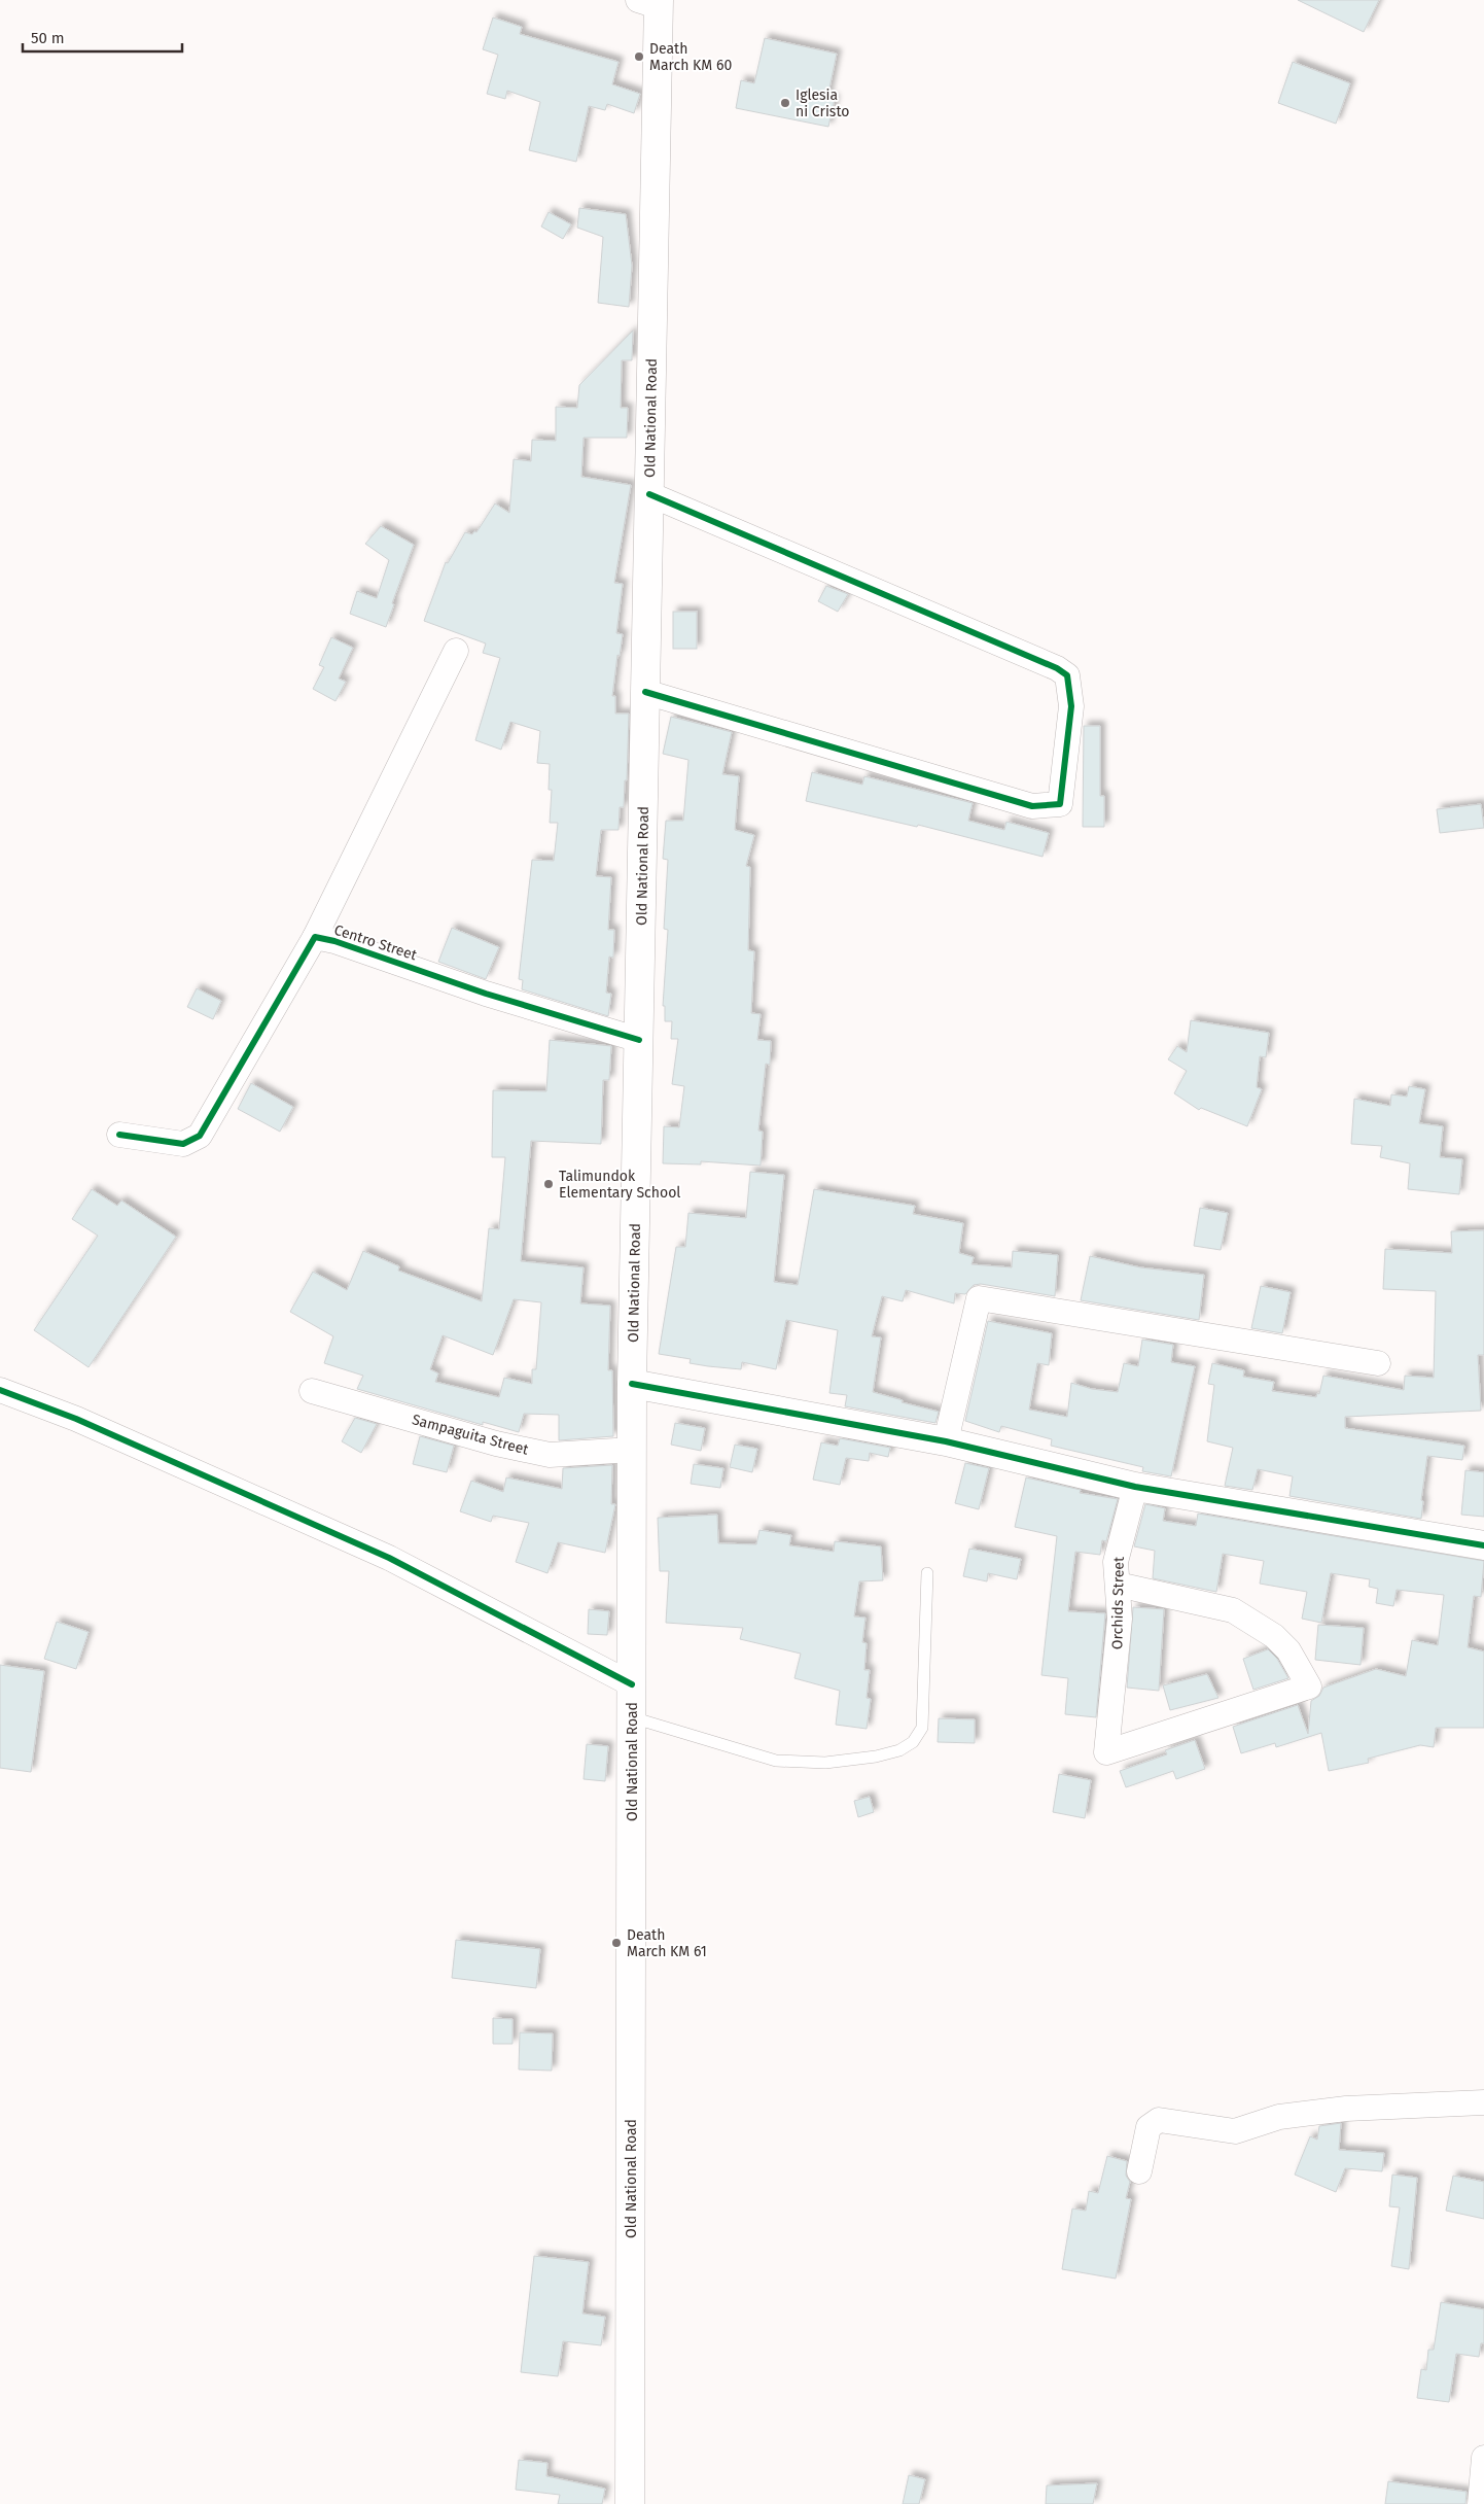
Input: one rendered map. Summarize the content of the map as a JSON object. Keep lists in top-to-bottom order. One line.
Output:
{"streets":{"main road":["Old National Road"],"street":["Centro Street","Sampaguita Street","Orchids Street"]},"crossings":[["Old National Road","Centro Street"],["Old National Road","Sampaguita Street"]],"places":["Death March KM 60","Iglesia ni Cristo","Talimundok Elementary School","Death March KM 61"],"scale_bar":"50 m"}
